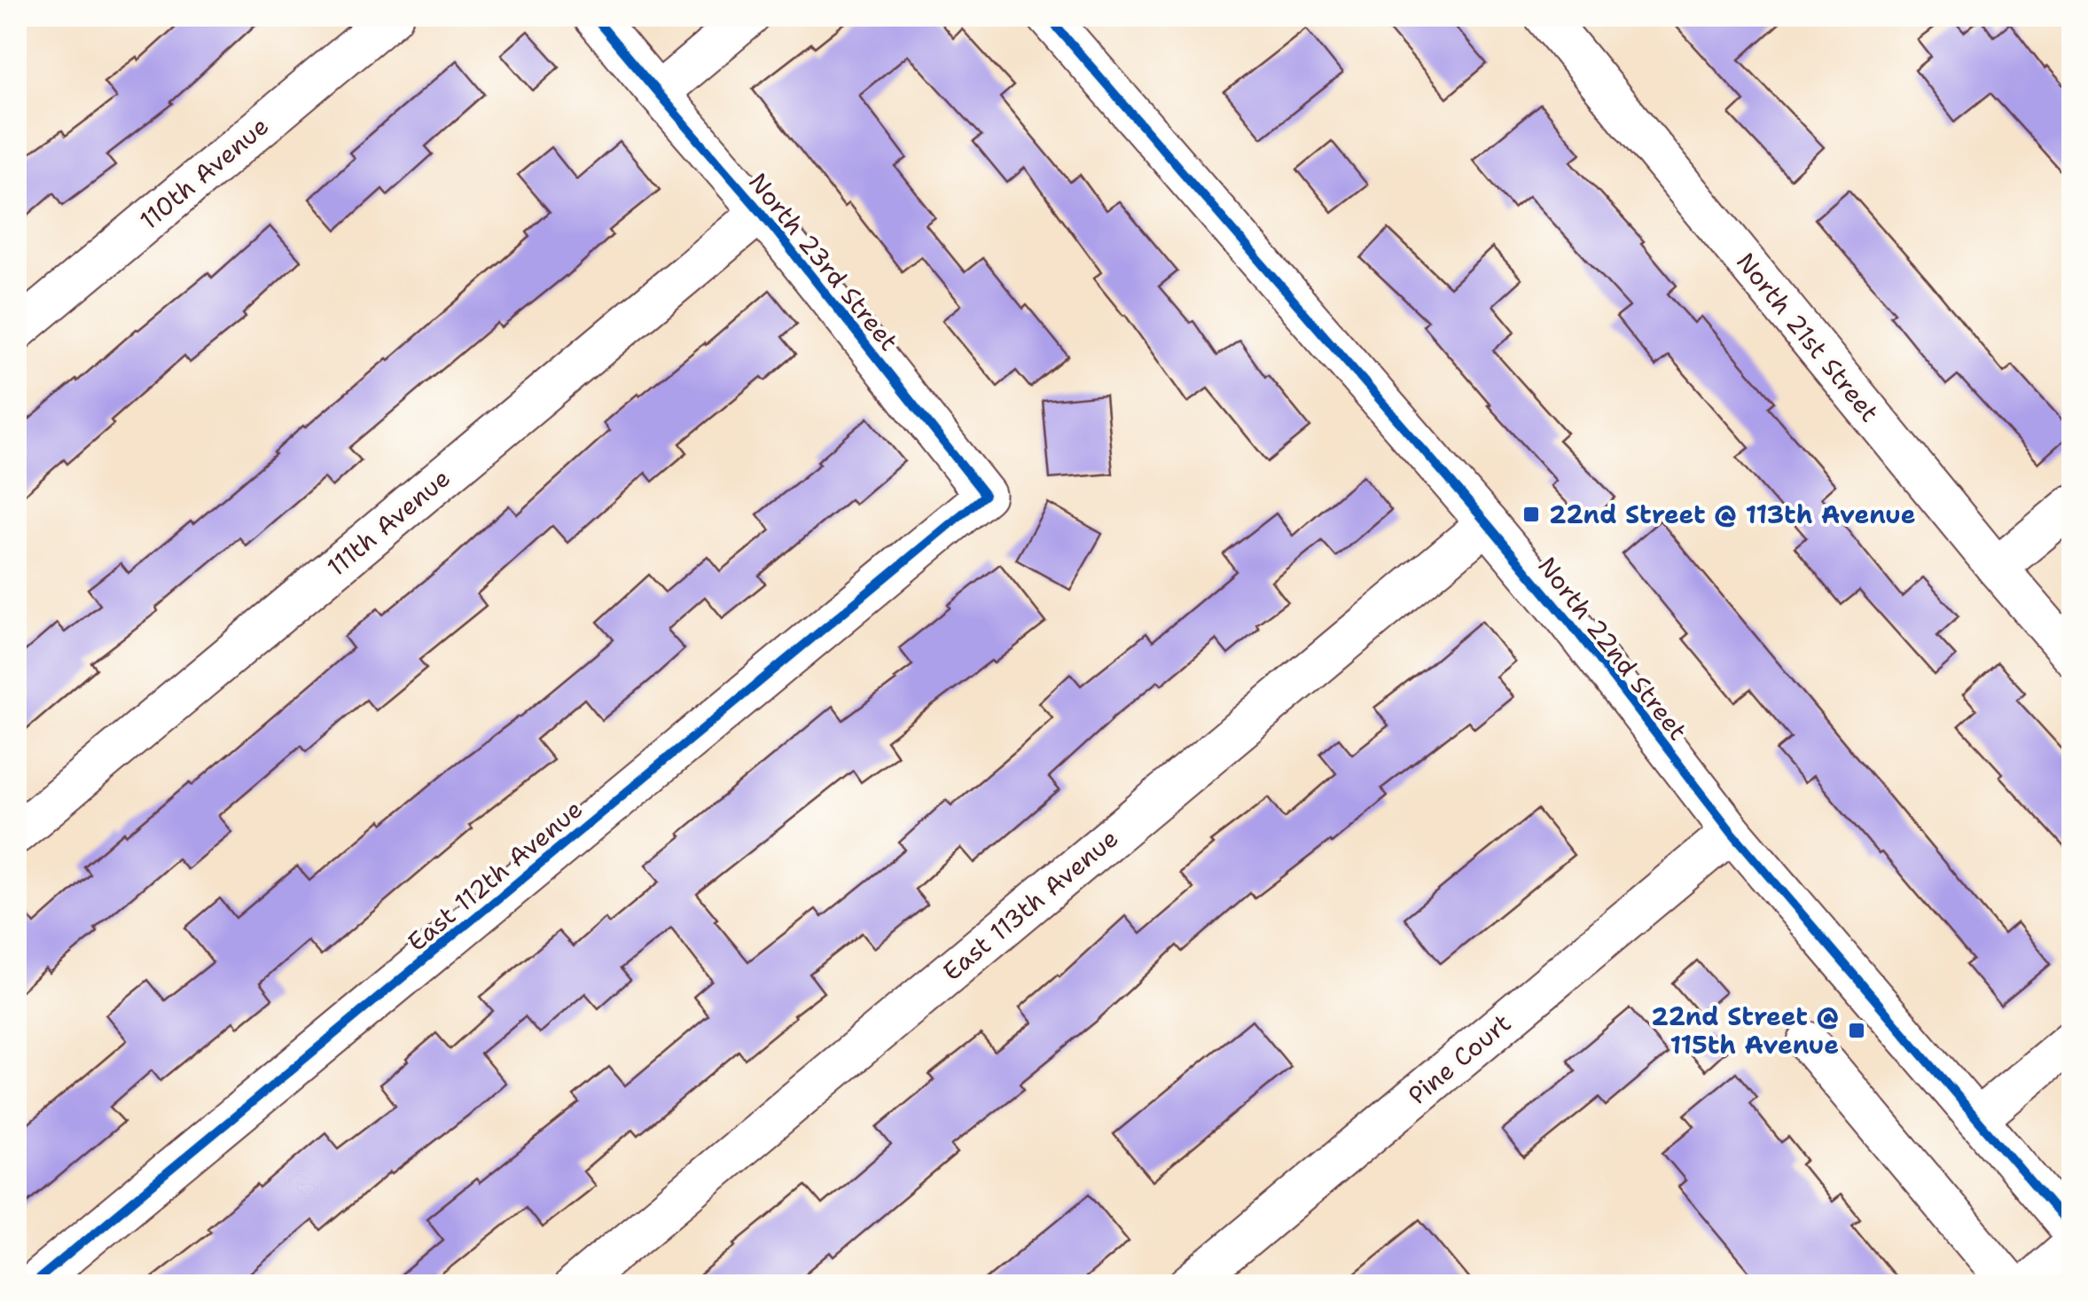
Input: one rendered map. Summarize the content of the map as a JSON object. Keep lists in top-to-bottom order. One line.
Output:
{"streets":{"street":["110th Avenue","North 23rd Street","North 21st Street","111th Avenue","North 22nd Street","East 112th Avenue","East 113th Avenue","Pine Court"]},"crossings":[["North 23rd Street","111th Avenue"],["North 23rd Street","East 112th Avenue"],["North 22nd Street","East 113th Avenue"],["North 22nd Street","Pine Court"]],"places":{"transit":["22nd Street @ 113th Avenue","22nd Street @ 115th Avenue"]}}
